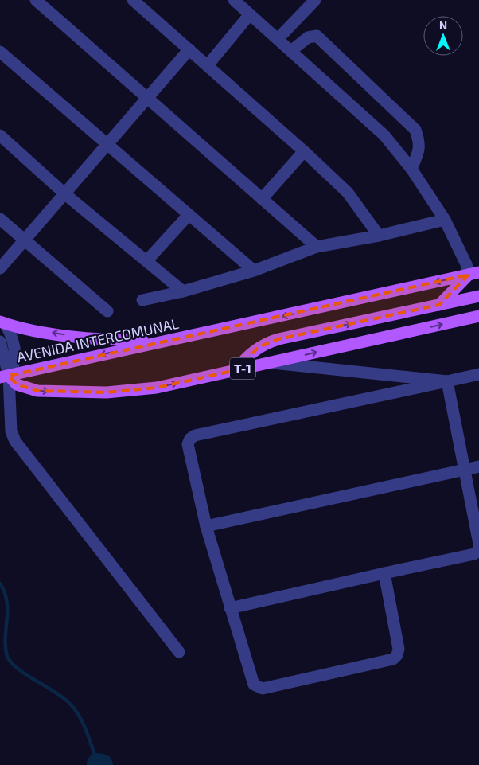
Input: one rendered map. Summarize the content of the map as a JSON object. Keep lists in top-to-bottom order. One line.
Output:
{"streets":{"main road":["AVENIDA INTERCOMUNAL","T-1"]},"north":"top"}
